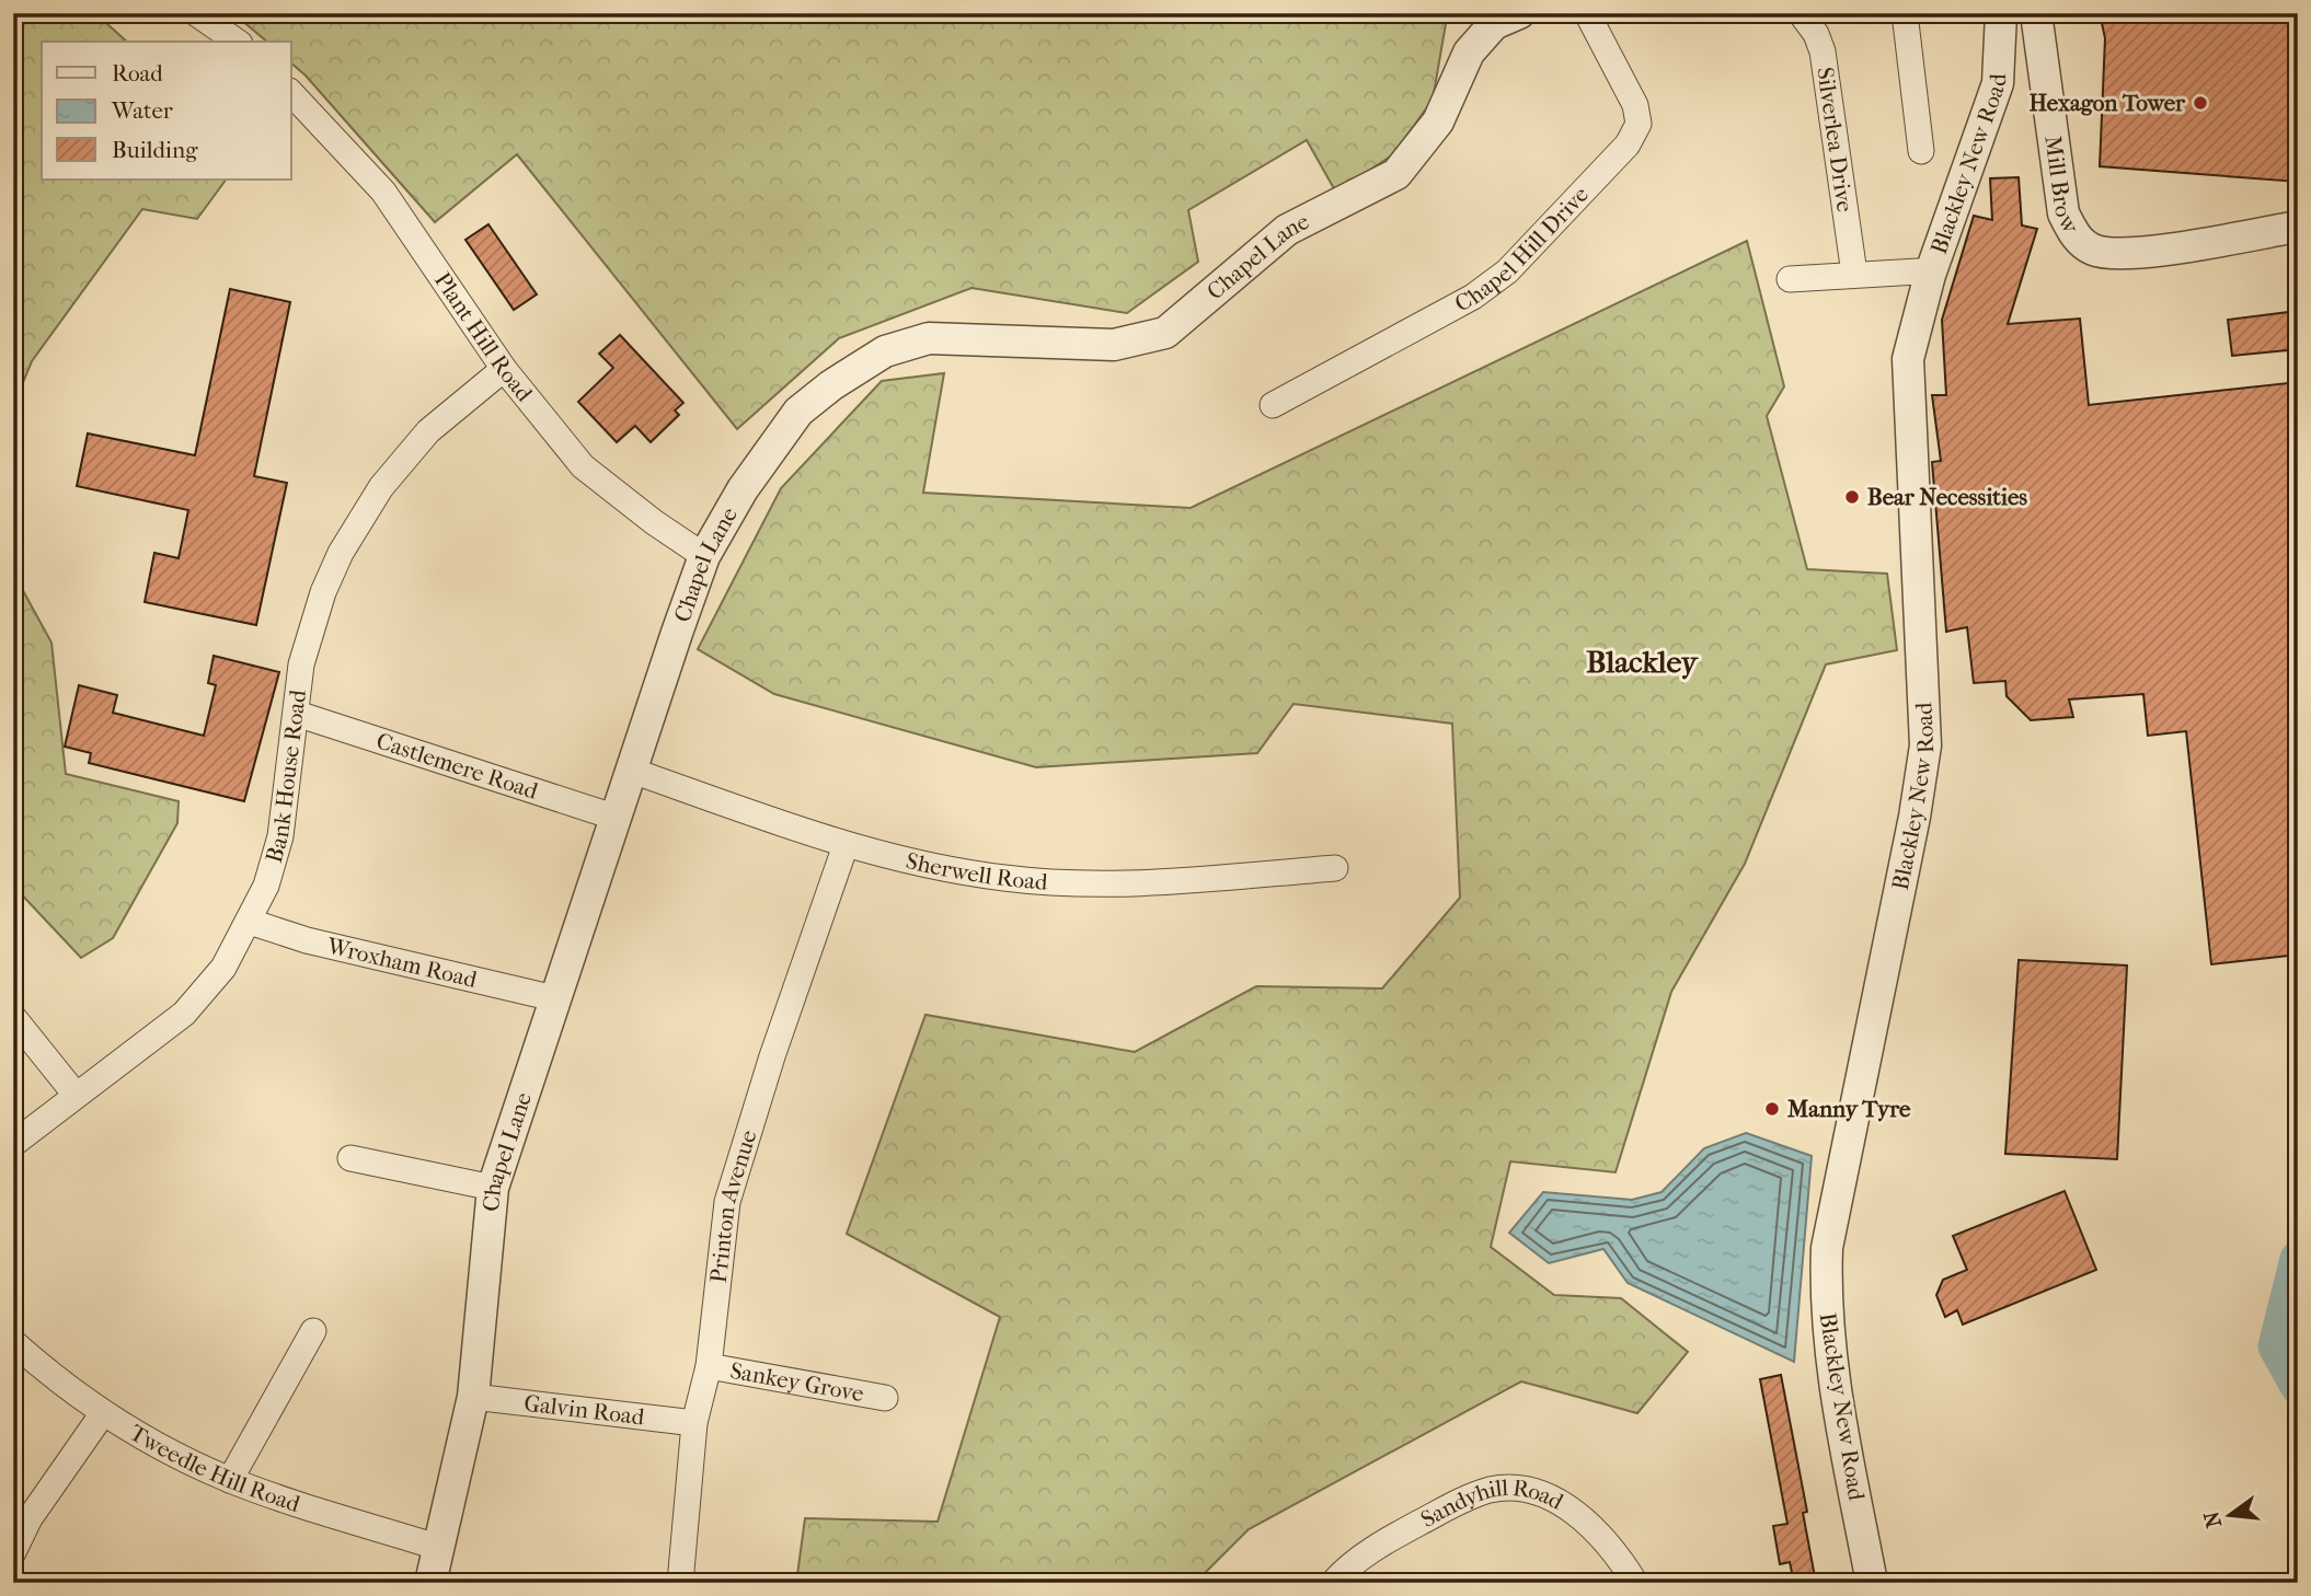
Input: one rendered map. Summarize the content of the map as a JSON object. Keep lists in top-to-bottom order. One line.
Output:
{"streets":{"street":["Silverlea Drive","Blackley New Road","Mill Brow","Chapel Hill Drive","Chapel Lane","Plant Hill Road","Castlemere Road","Bank House Road","Sherwell Road","Wroxham Road","Printon Avenue","Sankey Grove","Galvin Road","Tweedle Hill Road","Sandyhill Road"]},"crossings":[["Chapel Lane","Plant Hill Road"],["Chapel Lane","Castlemere Road"],["Chapel Lane","Sherwell Road"],["Chapel Lane","Wroxham Road"],["Chapel Lane","Galvin Road"],["Chapel Lane","Tweedle Hill Road"],["Plant Hill Road","Bank House Road"],["Castlemere Road","Bank House Road"],["Bank House Road","Wroxham Road"],["Sherwell Road","Printon Avenue"],["Printon Avenue","Sankey Grove"],["Printon Avenue","Galvin Road"]],"districts":["Blackley"],"places":["Hexagon Tower","Bear Necessities","Manny Tyre"],"legend":["Road","Water","Building"],"north":"left"}
